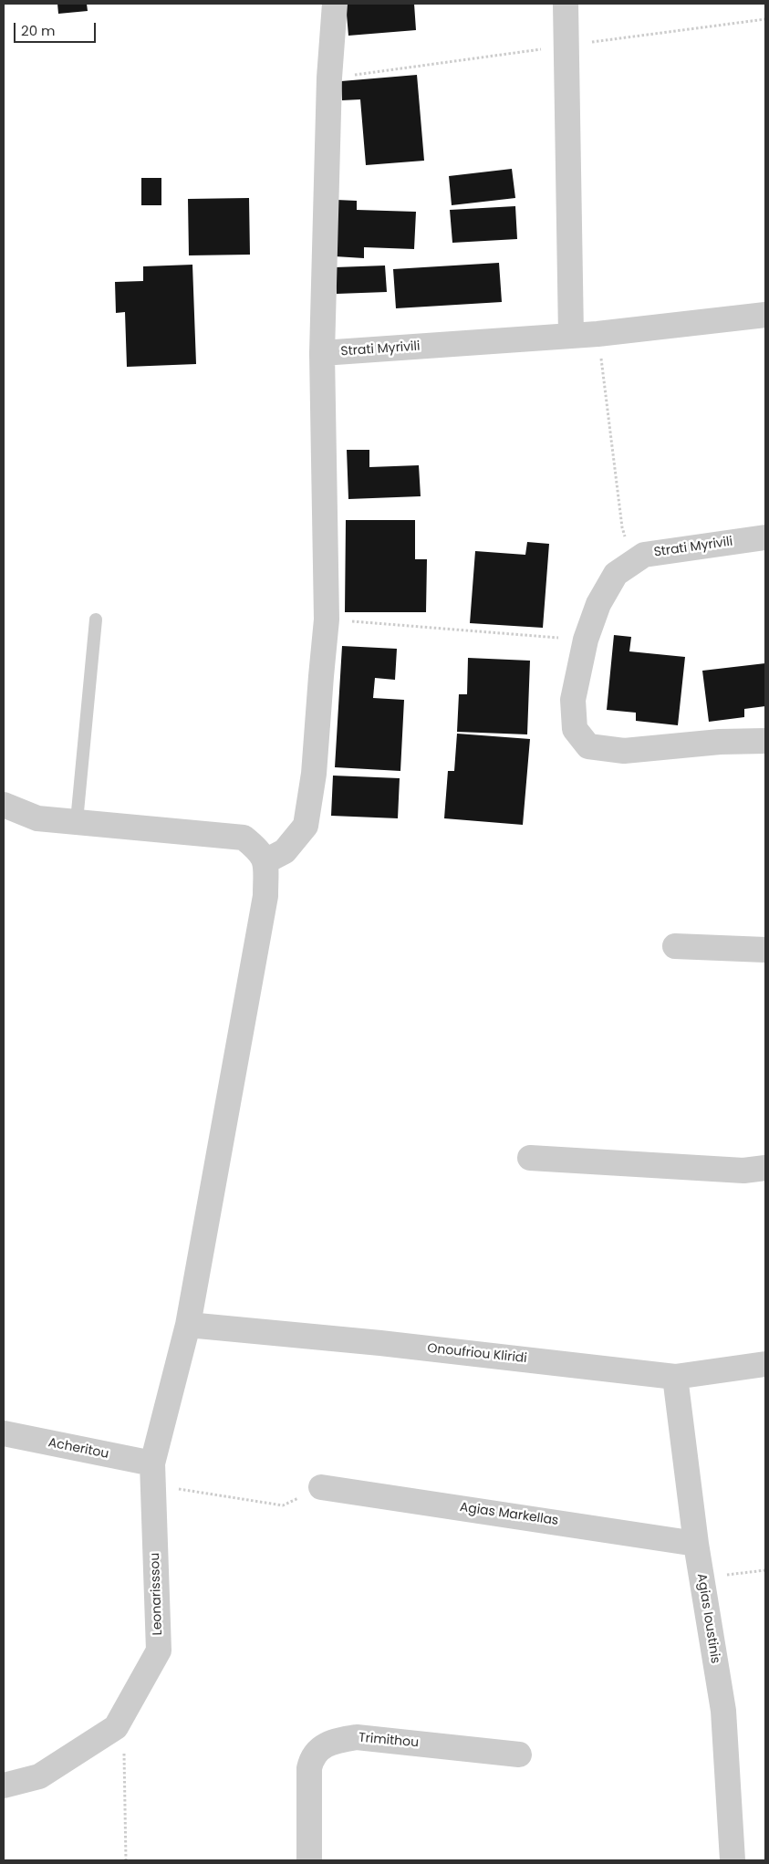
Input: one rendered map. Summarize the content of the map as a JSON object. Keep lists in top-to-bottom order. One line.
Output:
{"streets":{"street":["Strati Myrivili","Onoufriou Kliridi","Acheritou","Agias Markellas","Leonarisssou","Agias Ioustinis","Trimithou"]},"crossings":[["Onoufriou Kliridi","Leonarisssou"],["Onoufriou Kliridi","Agias Ioustinis"],["Acheritou","Leonarisssou"],["Agias Markellas","Agias Ioustinis"]],"scale_bar":"20 m"}
